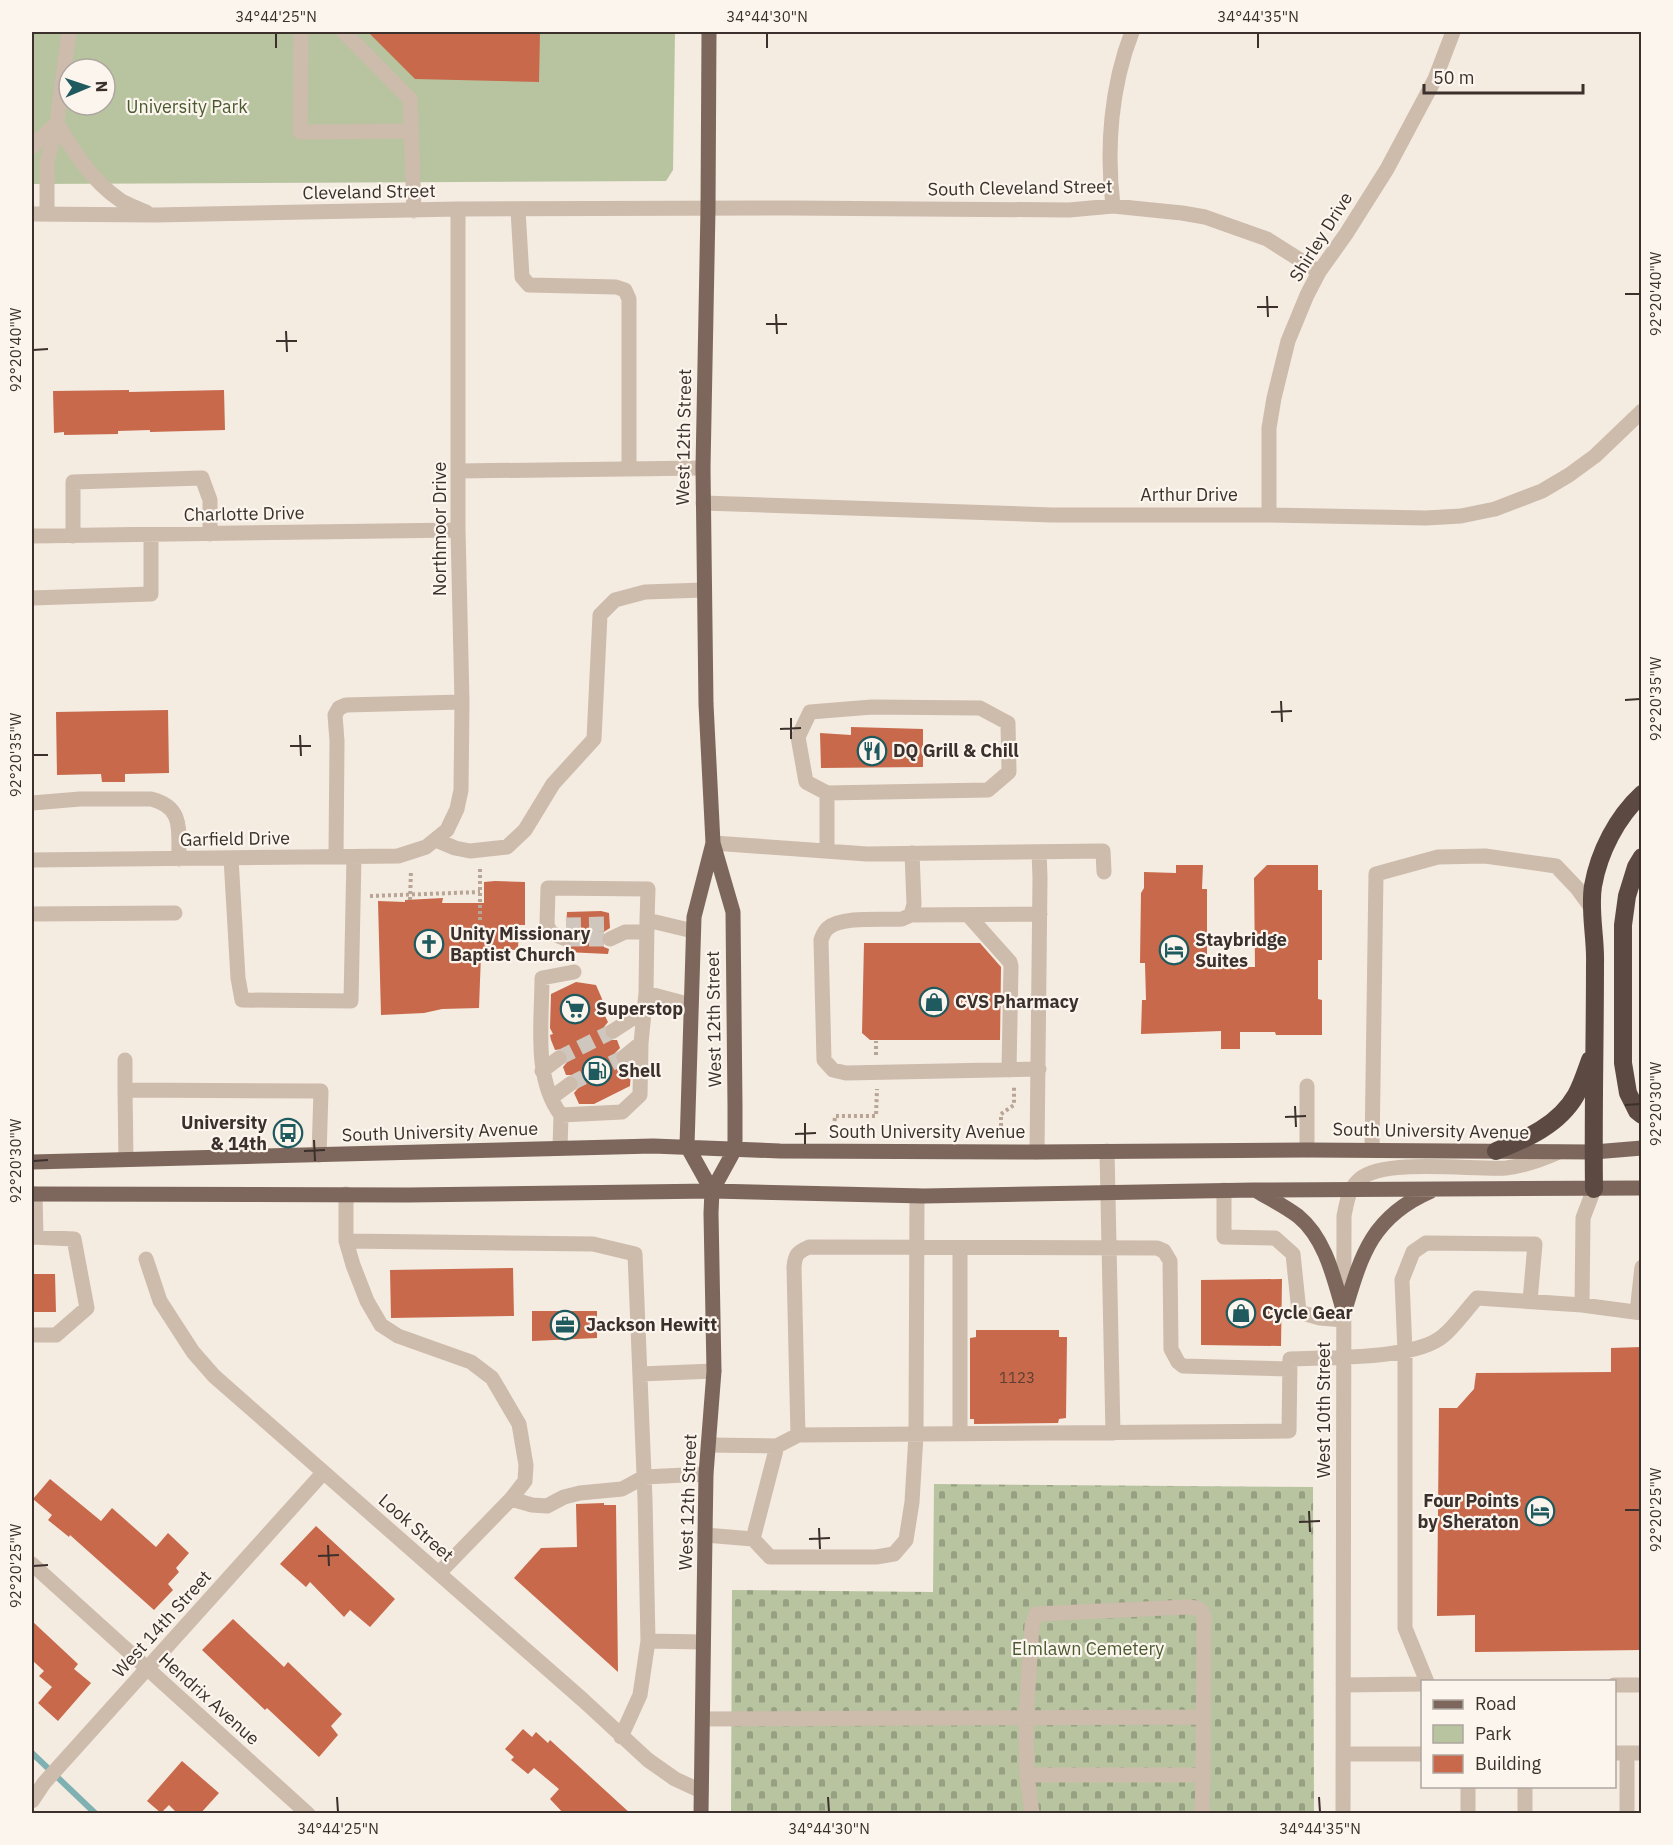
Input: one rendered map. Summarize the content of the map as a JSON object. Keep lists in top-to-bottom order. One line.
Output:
{"streets":{"main road":["West 12th Street","South University Avenue"],"street":["South Cleveland Street","Cleveland Street","Shirley Drive","Arthur Drive","Charlotte Drive","Northmoor Drive","Garfield Drive","West 10th Street","Look Street","West 14th Street","Hendrix Avenue"]},"crossings":[["South Cleveland Street","Cleveland Street"],["South Cleveland Street","Shirley Drive"],["South Cleveland Street","West 12th Street"],["Cleveland Street","West 12th Street"],["Cleveland Street","Northmoor Drive"],["Shirley Drive","Arthur Drive"],["West 12th Street","Arthur Drive"],["West 12th Street","South University Avenue"],["West 12th Street","Look Street"],["Charlotte Drive","Northmoor Drive"],["Northmoor Drive","Garfield Drive"],["Look Street","West 14th Street"],["West 14th Street","Hendrix Avenue"]],"parks":["University Park","Elmlawn Cemetery"],"places":{"restaurant":["DQ Grill & Chill"],"church":["Unity Missionary Baptist Church"],"hotel":["Staybridge Suites","Four Points by Sheraton"],"shop":["CVS Pharmacy","Cycle Gear"],"supermarket":["Superstop"],"fuel station":["Shell"],"bus stop":["University & 14th"],"office":["Jackson Hewitt"]},"house_numbers":["1123"],"legend":["Road","Park","Building"],"scale_bar":"50 m","north":"right","coordinates":["34°44'25\"N","34°44'30\"N","34°44'35\"N","92°20'40\"W","92°20'35\"W","92°20'30\"W","92°20'25\"W"]}
